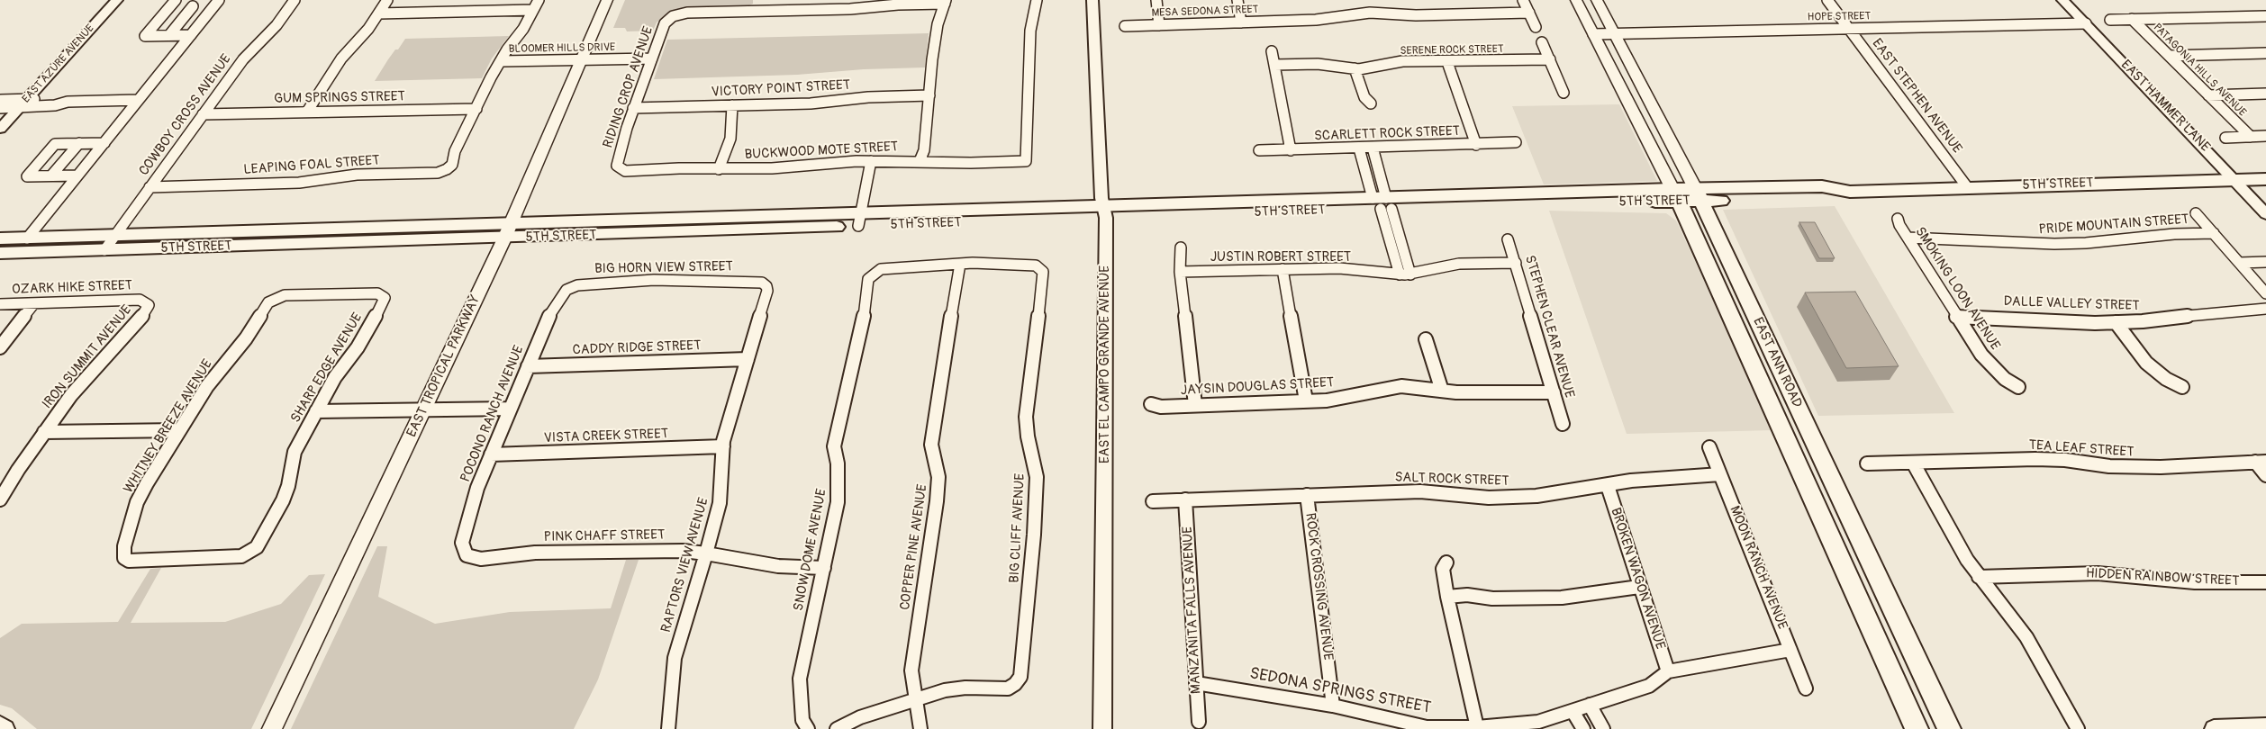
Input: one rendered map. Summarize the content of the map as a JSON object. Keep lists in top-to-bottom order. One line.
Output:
{"streets":{"main road":["5TH STREET","EAST ANN ROAD","EAST TROPICAL PARKWAY"],"street":["MESA SEDONA STREET","HOPE STREET","BLOOMER HILLS DRIVE","SERENE ROCK STREET","EAST AZURE AVENUE","PATAGONIA HILLS AVENUE","RIDING CROP AVENUE","VICTORY POINT STREET","EAST STEPHEN AVENUE","GUM SPRINGS STREET","EAST HAMMER LANE","COWBOY CROSS AVENUE","SCARLETT ROCK STREET","BUCKWOOD MOTE STREET","LEAPING FOAL STREET","PRIDE MOUNTAIN STREET","JUSTIN ROBERT STREET","BIG HORN VIEW STREET","OZARK HIKE STREET","SMOKING LOON AVENUE","DALLE VALLEY STREET","STEPHEN CLEAR AVENUE","CADDY RIDGE STREET","IRON SUMMIT AVENUE","EAST EL CAMPO GRANDE AVENUE","SHARP EDGE AVENUE","JAYSIN DOUGLAS STREET","POCONO RANCH AVENUE","WHITNEY BREEZE AVENUE","VISTA CREEK STREET","TEA LEAF STREET","SALT ROCK STREET","BIG CLIFF AVENUE","PINK CHAFF STREET","COPPER PINE AVENUE","SNOW DOME AVENUE","RAPTORS VIEW AVENUE","MOON RANCH AVENUE","HIDDEN RAINBOW STREET","BROKEN WAGON AVENUE","ROCK CROSSING AVENUE","MANZANITA FALLS AVENUE","SEDONA SPRINGS STREET"]},"crossings":[["HOPE STREET","EAST STEPHEN AVENUE"],["HOPE STREET","EAST HAMMER LANE"],["HOPE STREET","EAST ANN ROAD"],["BLOOMER HILLS DRIVE","RIDING CROP AVENUE"],["BLOOMER HILLS DRIVE","EAST TROPICAL PARKWAY"],["RIDING CROP AVENUE","VICTORY POINT STREET"],["RIDING CROP AVENUE","BUCKWOOD MOTE STREET"],["EAST STEPHEN AVENUE","5TH STREET"],["GUM SPRINGS STREET","COWBOY CROSS AVENUE"],["GUM SPRINGS STREET","LEAPING FOAL STREET"],["EAST HAMMER LANE","5TH STREET"],["COWBOY CROSS AVENUE","LEAPING FOAL STREET"],["COWBOY CROSS AVENUE","5TH STREET"],["5TH STREET","EAST ANN ROAD"],["5TH STREET","EAST EL CAMPO GRANDE AVENUE"],["5TH STREET","EAST TROPICAL PARKWAY"],["PRIDE MOUNTAIN STREET","SMOKING LOON AVENUE"],["JUSTIN ROBERT STREET","STEPHEN CLEAR AVENUE"],["BIG HORN VIEW STREET","POCONO RANCH AVENUE"],["BIG HORN VIEW STREET","RAPTORS VIEW AVENUE"],["OZARK HIKE STREET","IRON SUMMIT AVENUE"],["SMOKING LOON AVENUE","DALLE VALLEY STREET"],["STEPHEN CLEAR AVENUE","JAYSIN DOUGLAS STREET"],["CADDY RIDGE STREET","POCONO RANCH AVENUE"],["CADDY RIDGE STREET","RAPTORS VIEW AVENUE"],["SHARP EDGE AVENUE","WHITNEY BREEZE AVENUE"],["POCONO RANCH AVENUE","VISTA CREEK STREET"],["POCONO RANCH AVENUE","PINK CHAFF STREET"],["VISTA CREEK STREET","RAPTORS VIEW AVENUE"],["SALT ROCK STREET","MOON RANCH AVENUE"],["SALT ROCK STREET","BROKEN WAGON AVENUE"],["SALT ROCK STREET","ROCK CROSSING AVENUE"],["SALT ROCK STREET","MANZANITA FALLS AVENUE"],["BIG CLIFF AVENUE","COPPER PINE AVENUE"],["BIG CLIFF AVENUE","SNOW DOME AVENUE"],["PINK CHAFF STREET","SNOW DOME AVENUE"],["PINK CHAFF STREET","RAPTORS VIEW AVENUE"],["COPPER PINE AVENUE","SNOW DOME AVENUE"],["MOON RANCH AVENUE","SEDONA SPRINGS STREET"],["BROKEN WAGON AVENUE","SEDONA SPRINGS STREET"],["ROCK CROSSING AVENUE","SEDONA SPRINGS STREET"],["MANZANITA FALLS AVENUE","SEDONA SPRINGS STREET"]]}
